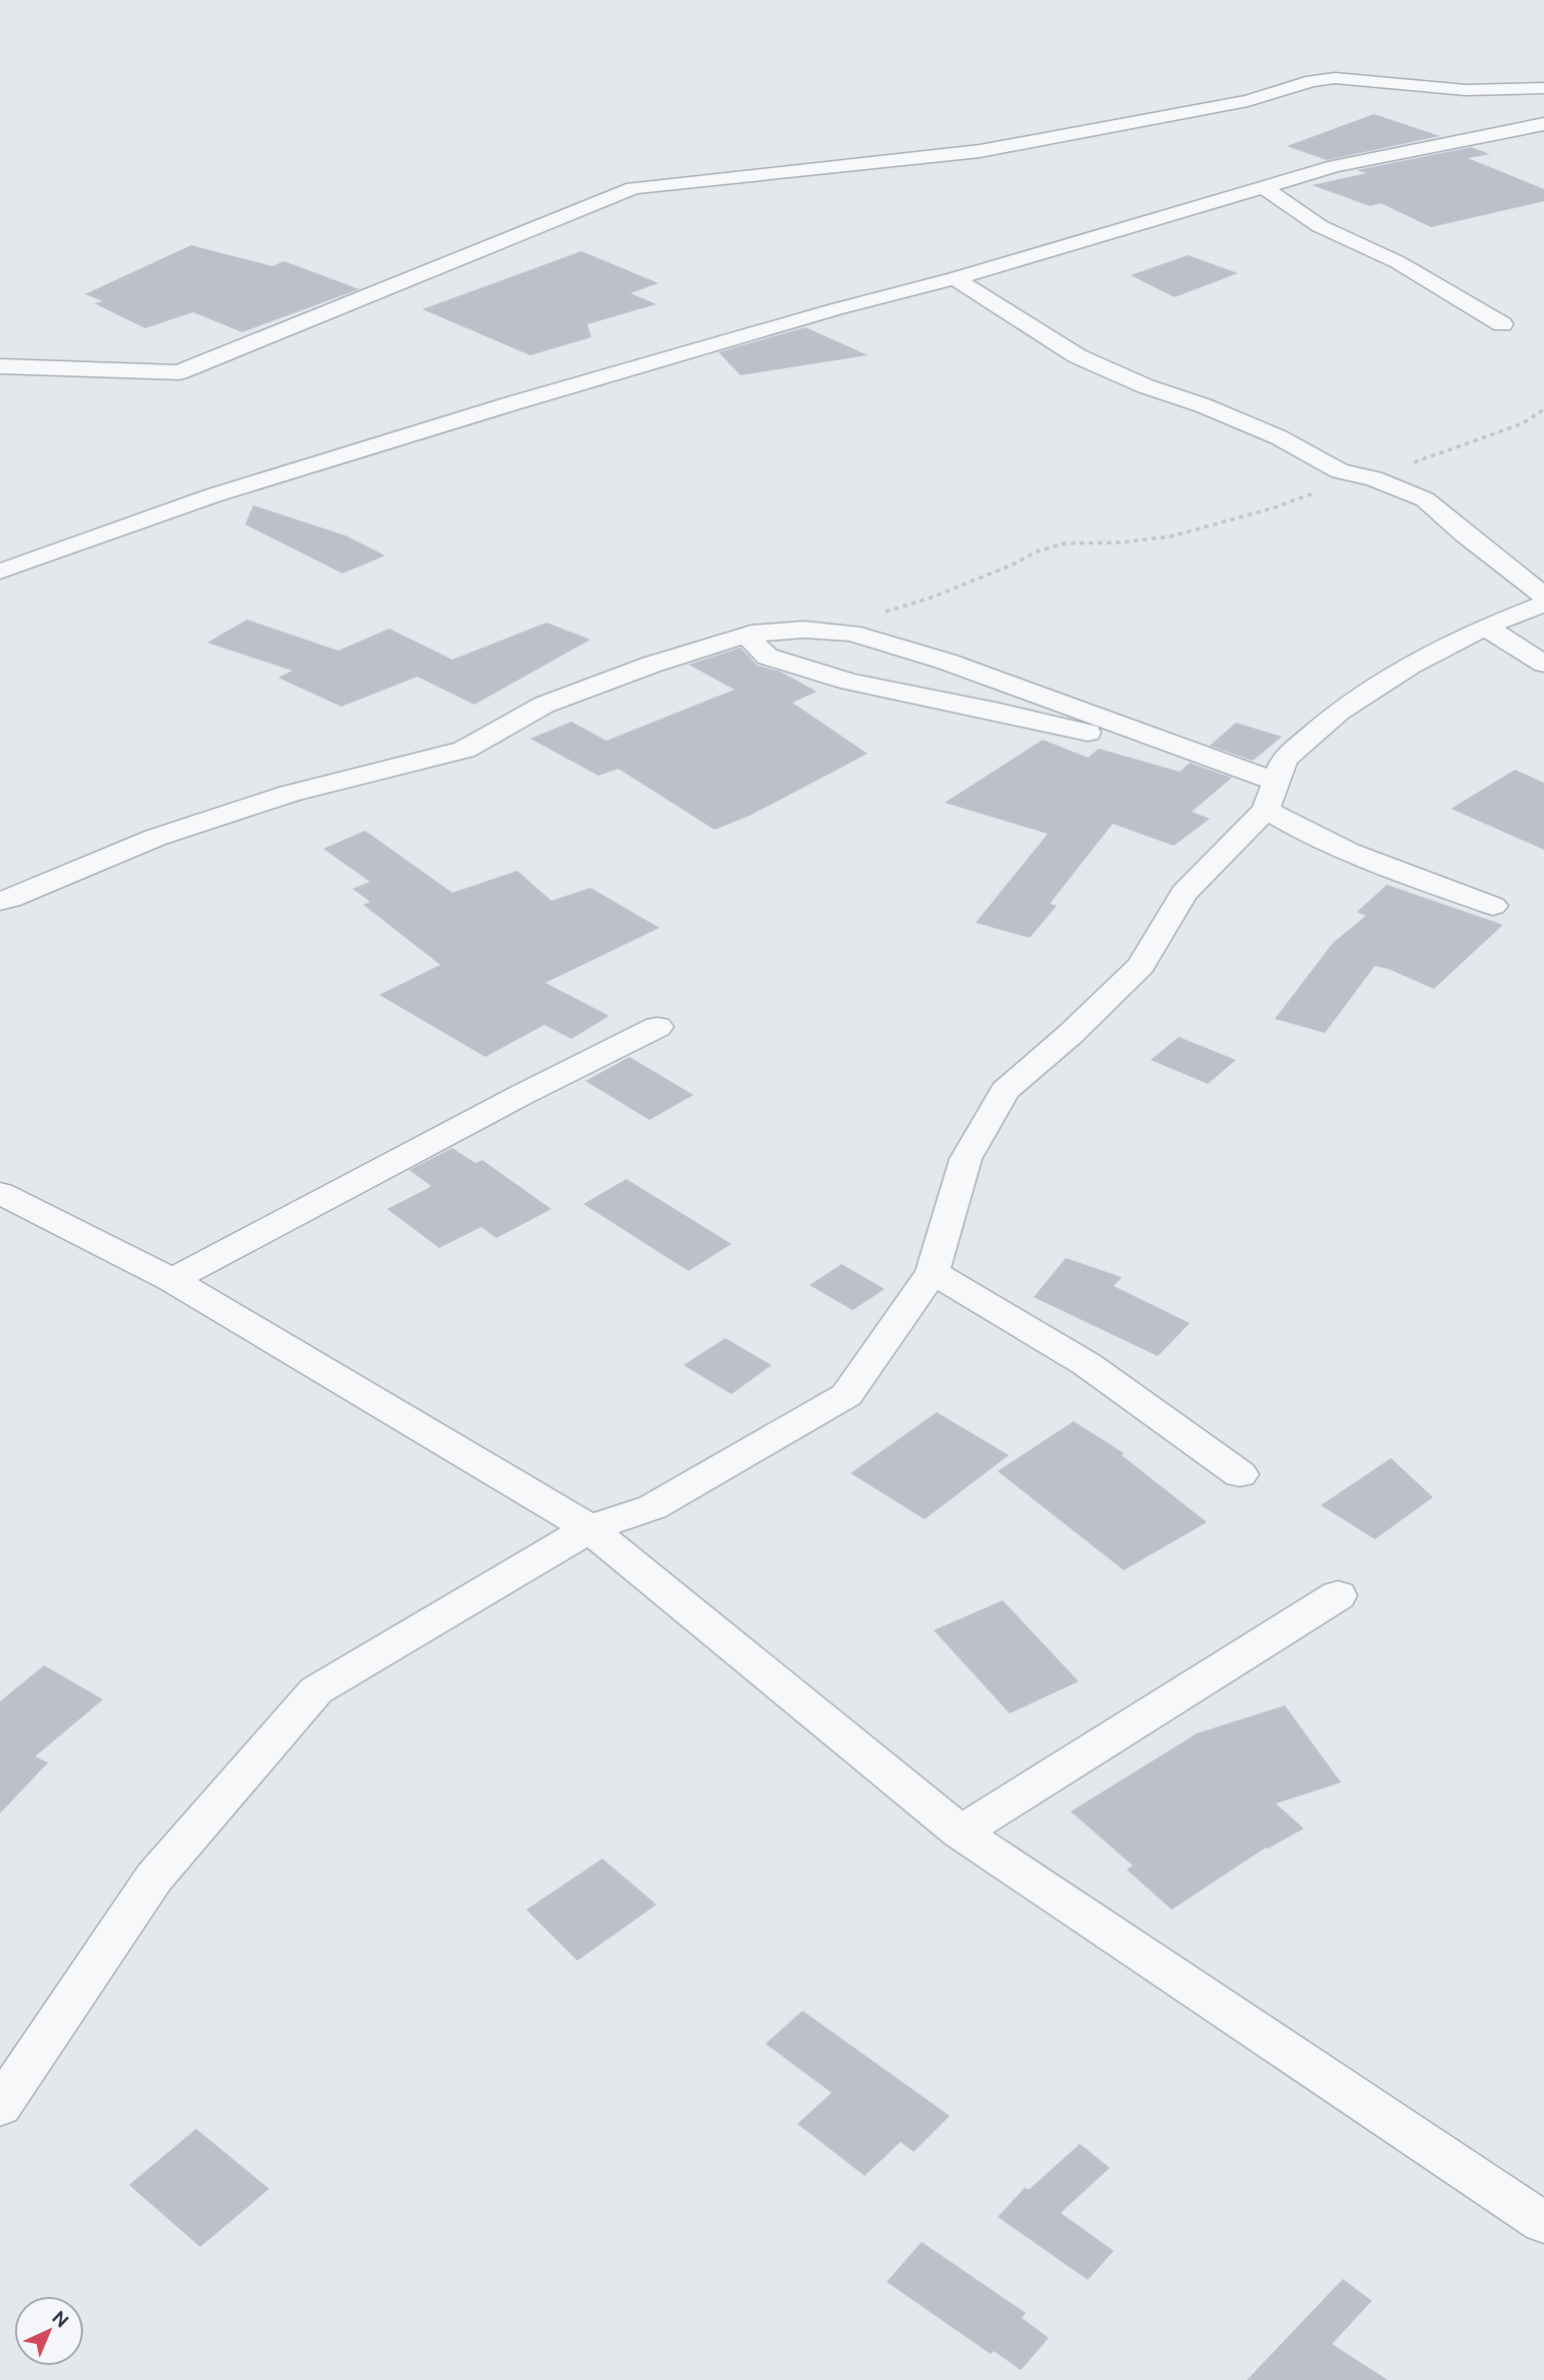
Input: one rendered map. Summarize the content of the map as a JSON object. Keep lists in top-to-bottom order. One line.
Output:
{"north":"top right"}
